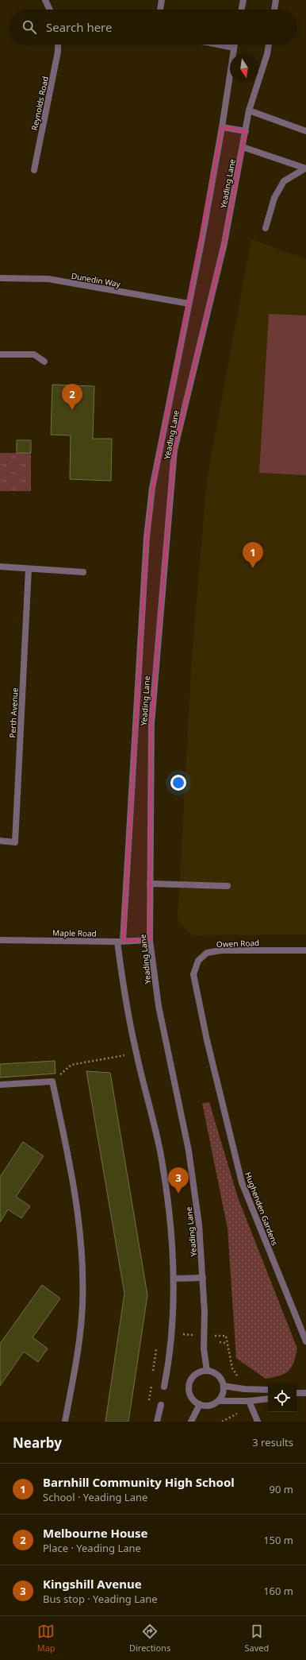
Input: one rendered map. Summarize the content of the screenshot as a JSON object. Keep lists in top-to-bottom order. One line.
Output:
{"streets":{"street":["Reynolds Road","Yeading Lane","Dunedin Way","Perth Avenue","Maple Road","Owen Road","Hughenden Gardens"]},"crossings":[["Yeading Lane","Maple Road"],["Owen Road","Hughenden Gardens"]],"north":"bottom","page":{"search":"Search here","pins":["2","1","3"],"heading":["Nearby","3 results"],"list":[{"mark":"1","name":"Barnhill Community High School","note":"School · Yeading Lane","value":"90 m"},{"mark":"2","name":"Melbourne House","note":"Place · Yeading Lane","value":"150 m"},{"mark":"3","name":"Kingshill Avenue","note":"Bus stop · Yeading Lane","value":"160 m"}],"nav":["Map","Directions","Saved"]}}
